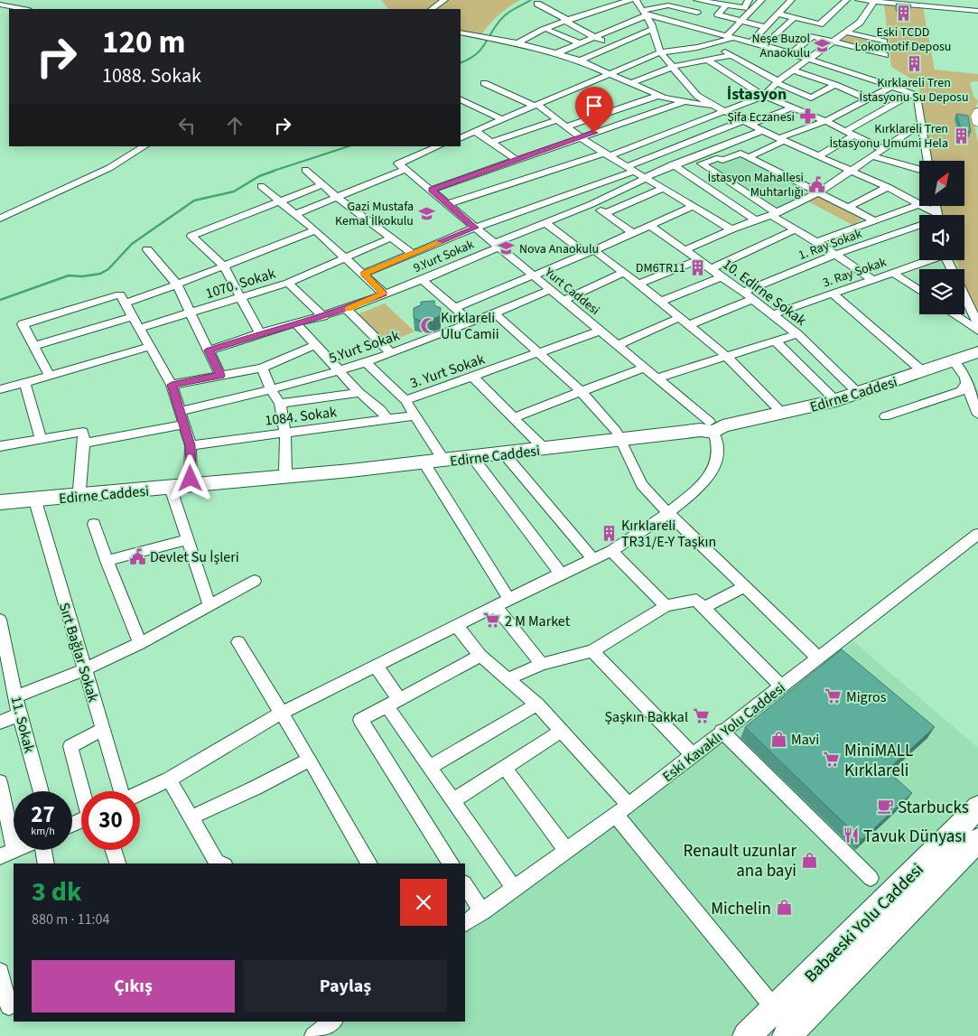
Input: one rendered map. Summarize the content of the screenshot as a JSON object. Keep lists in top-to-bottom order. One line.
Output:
{"streets":{"highway":["Edirne Caddesi","Babaeski Yolu Caddesi"],"street":["1. Ray Sokak","9.Yurt Sokak","3. Ray Sokak","1070. Sokak","Yurt Caddesi","10. Edirne Sokak","5.Yurt Sokak","3. Yurt Sokak","1084. Sokak","Sırt Bağlar Sokak","11. Sokak","Eski Kavaklı Yolu Caddesi"]},"crossings":[["1. Ray Sokak","10. Edirne Sokak"],["9.Yurt Sokak","Yurt Caddesi"],["3. Ray Sokak","10. Edirne Sokak"],["Yurt Caddesi","5.Yurt Sokak"],["Yurt Caddesi","3. Yurt Sokak"],["Yurt Caddesi","Edirne Caddesi"],["10. Edirne Sokak","Edirne Caddesi"]],"districts":["İstasyon"],"places":{"building":["Eski TCDD Lokomotif Deposu","Kırklareli Tren İstasyonu Su Deposu","Kırklareli Tren İstasyonu Umumi Hela","DM6TR11","Kırklareli TR31/E-Y Taşkın"],"school or university":["Neşe Buzol Anaokulu","Gazi Mustafa Kemal İlkokulu","Nova Anaokulu"],"pharmacy":["Şifa Eczanesi"],"public building":["İstasyon Mahallesi Muhtarlığı","Devlet Su İşleri"],"mosque":["Kırklareli Ulu Camii"],"supermarket":["2 M Market","Migros","Şaşkın Bakkal","MiniMALL Kırklareli"],"shop":["Mavi","Renault uzunlar ana bayi","Michelin"],"cafe":["Starbucks"],"restaurant":["Tavuk Dünyası"]},"north":"top right","page":{"turn":["120 m","1088. Sokak"],"speed":"27 km/h","limit":"30","heading":["3 dk","880 m · 11:04"],"buttons":["Çıkış","Paylaş"]}}
